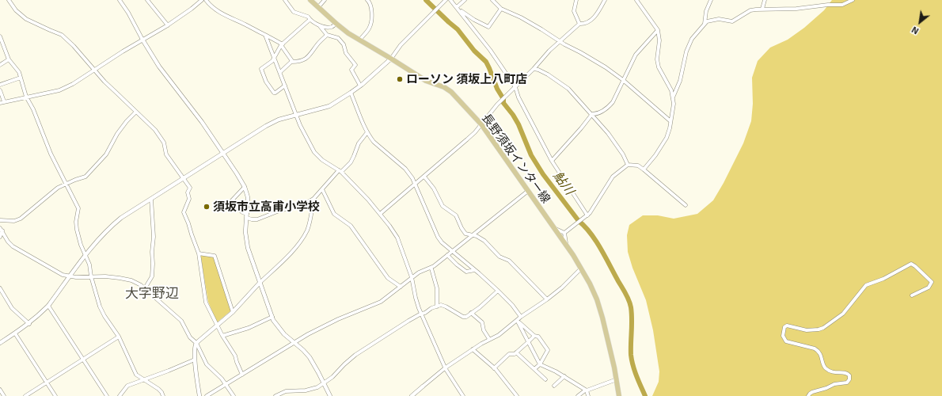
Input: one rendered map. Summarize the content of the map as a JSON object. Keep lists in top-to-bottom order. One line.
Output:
{"streets":{"main road":["長野須坂インター線"]},"districts":["大字野辺"],"water":["鮎川"],"places":["ローソン 須坂上八町店","須坂市立高甫小学校"],"north":"bottom left"}
